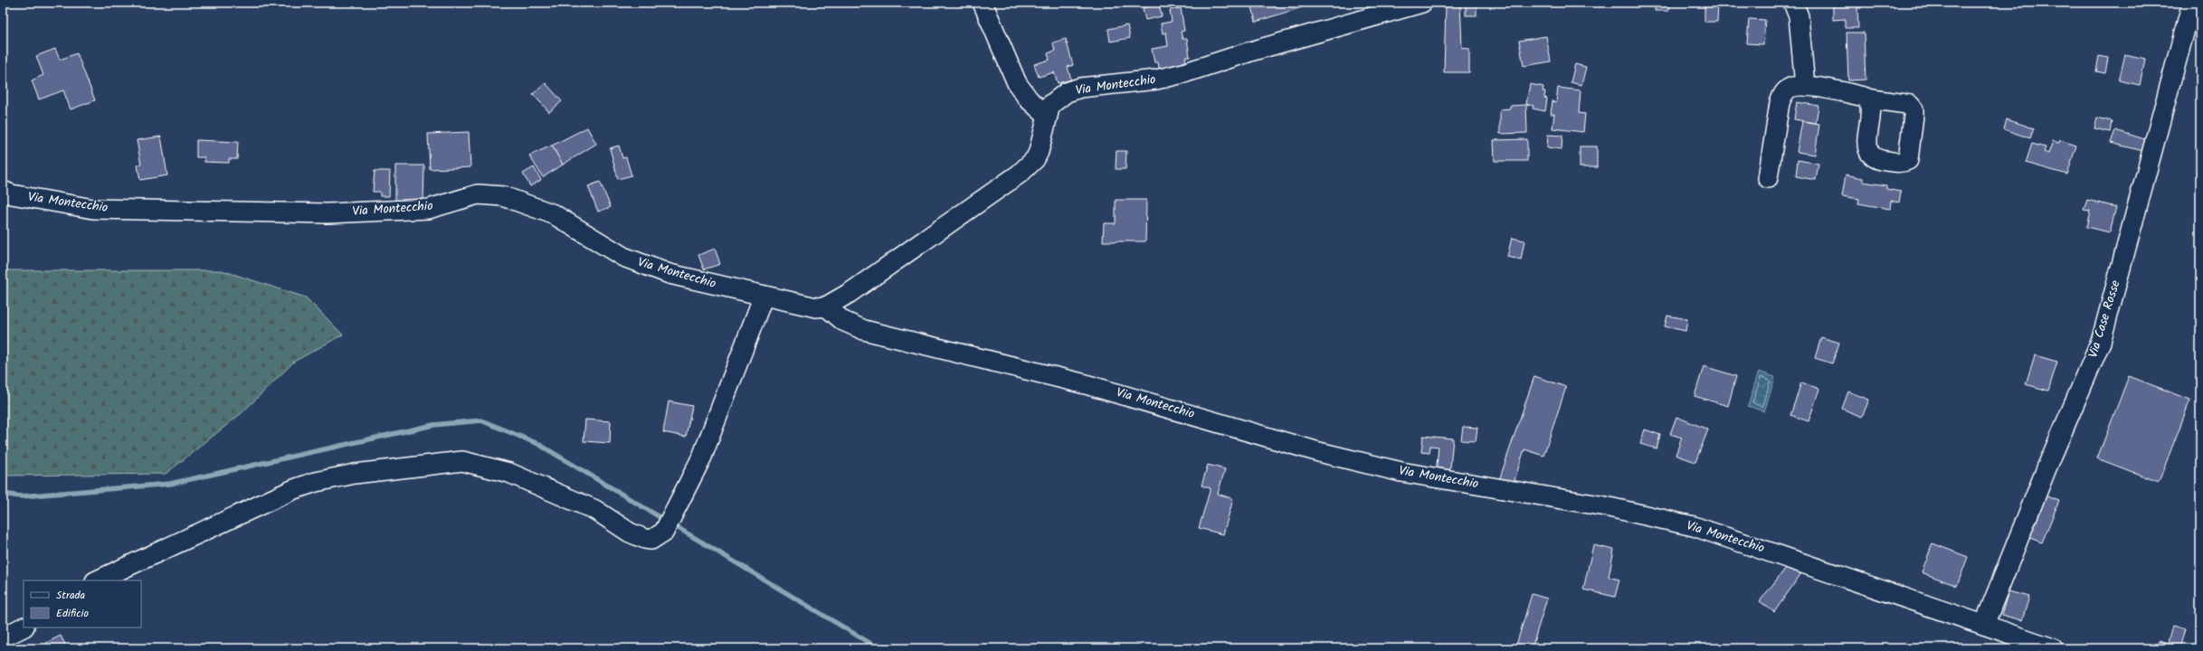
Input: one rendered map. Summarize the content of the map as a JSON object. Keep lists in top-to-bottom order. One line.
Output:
{"streets":{"street":["Via Montecchio","Via Case Rosse"]},"crossings":[["Via Montecchio","Via Case Rosse"]],"legend":["Strada","Edificio"]}
